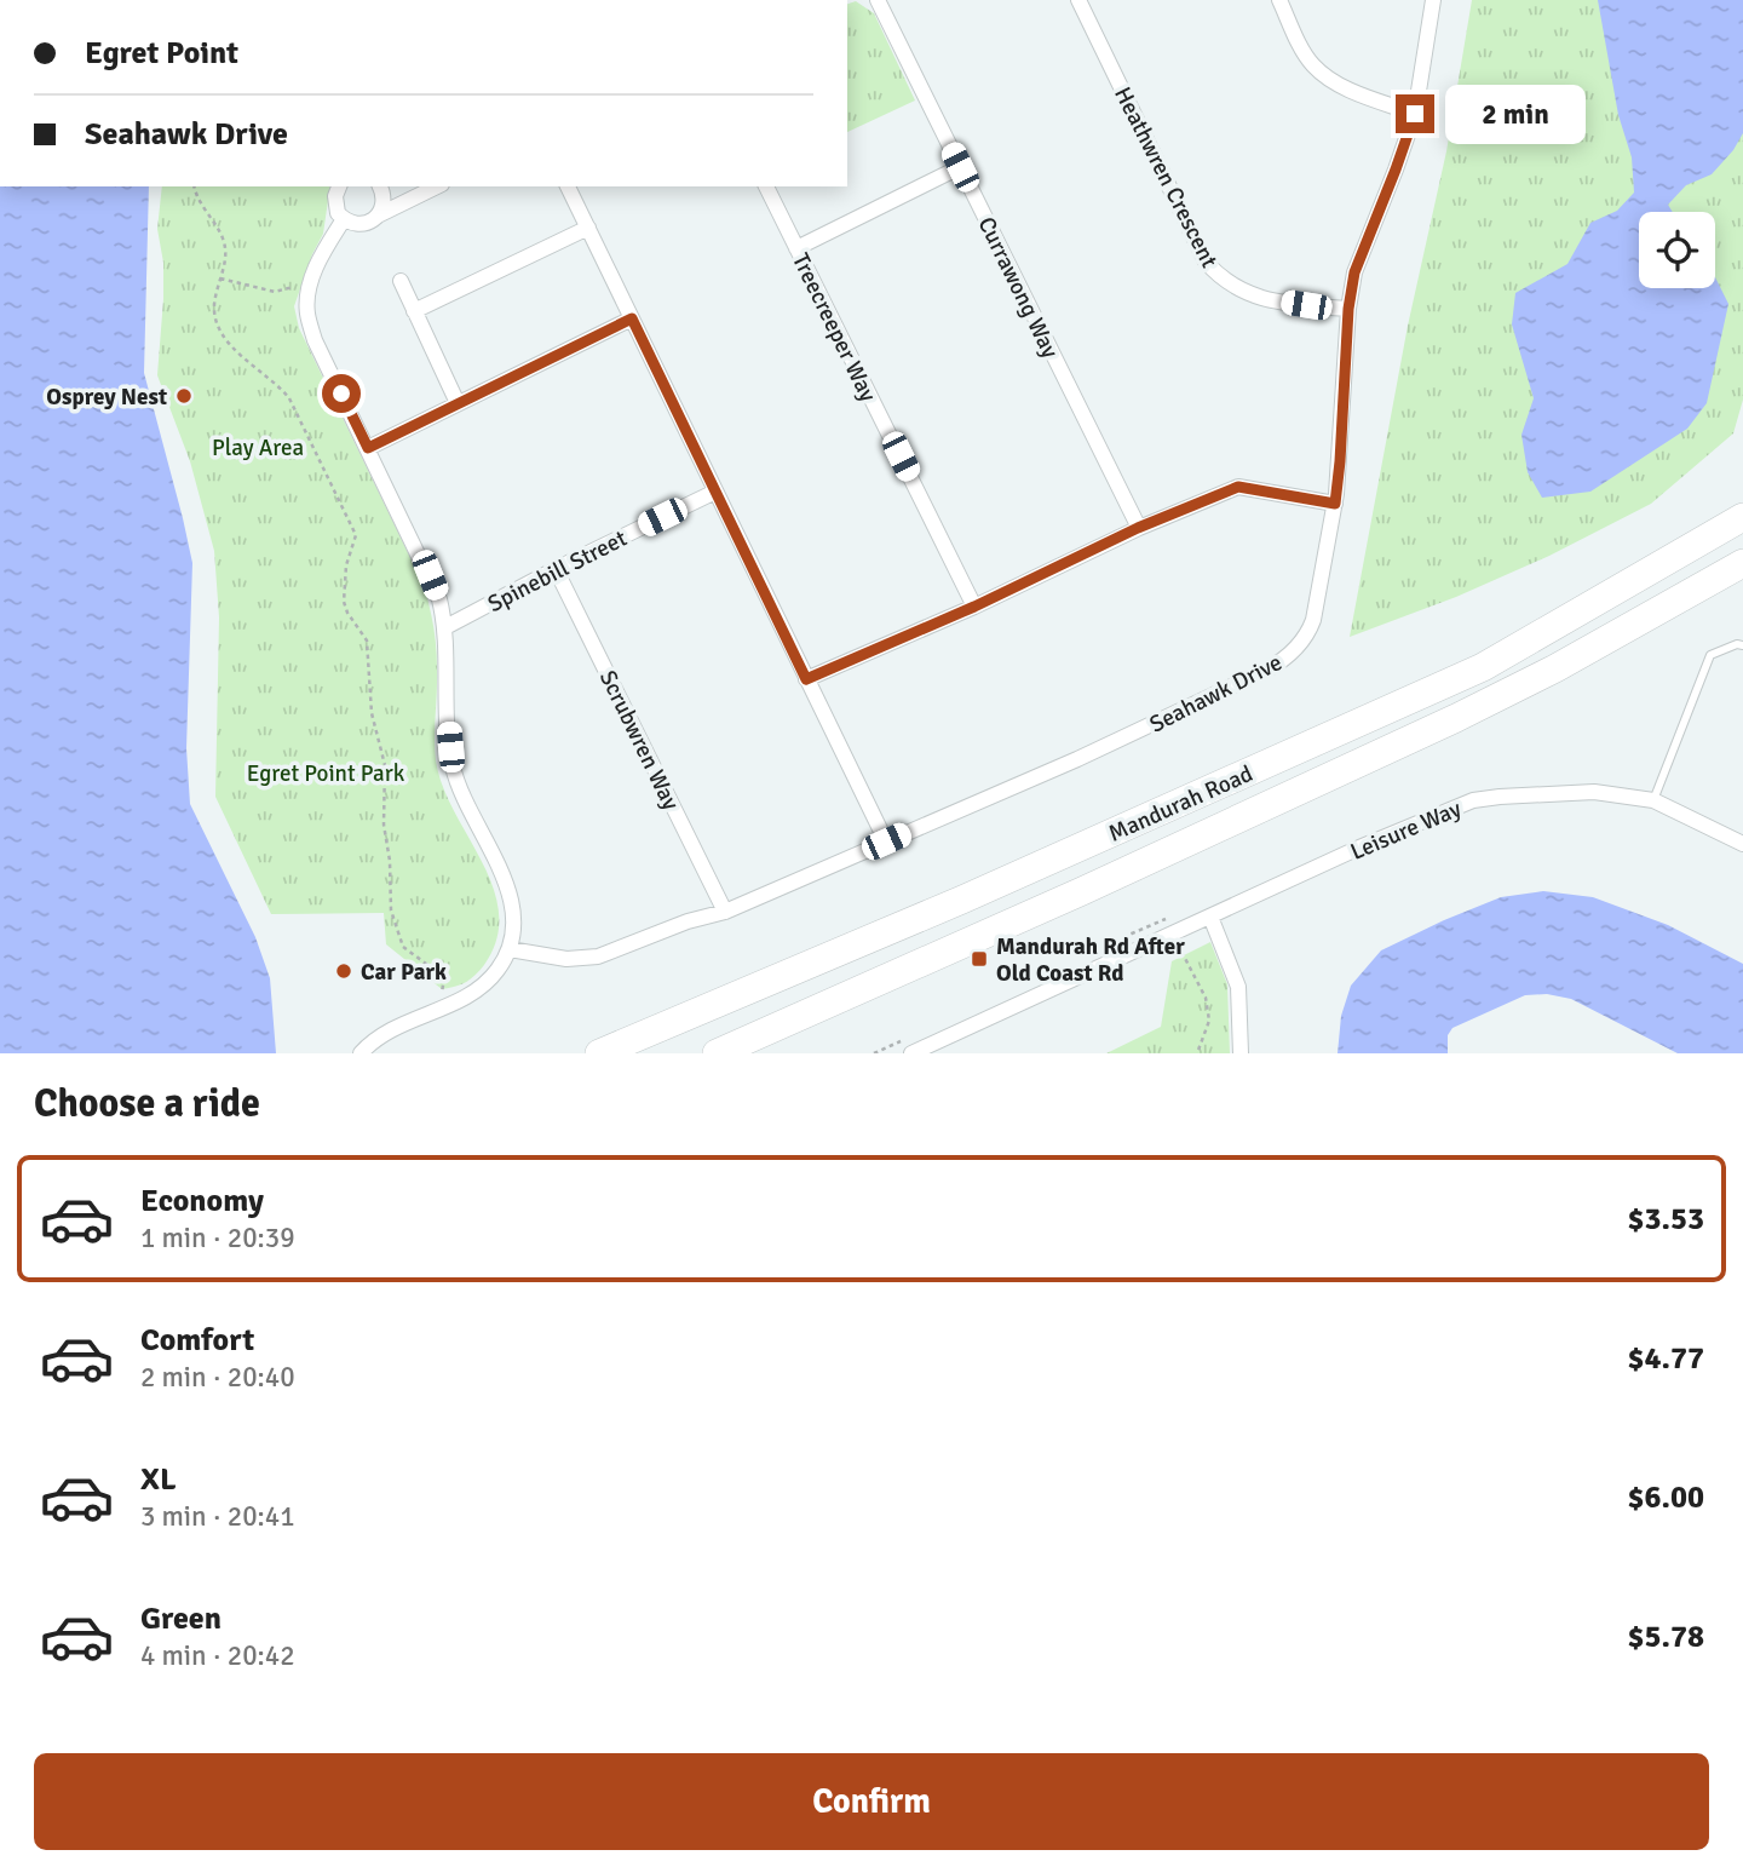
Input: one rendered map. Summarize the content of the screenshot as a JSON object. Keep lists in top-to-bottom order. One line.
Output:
{"streets":{"highway":["Mandurah Road"],"street":["Heathwren Crescent","Currawong Way","Treecreeper Way","Spinebill Street","Seahawk Drive","Scrubwren Way","Leisure Way"]},"crossings":[["Heathwren Crescent","Seahawk Drive"],["Spinebill Street","Scrubwren Way"],["Seahawk Drive","Scrubwren Way"]],"parks":["Play Area","Egret Point Park"],"places":{"other":["Osprey Nest","Car Park"],"transit":["Mandurah Rd After Old Coast Rd"]},"page":{"banner":["Egret Point","Seahawk Drive"],"bubble":"2 min","heading":"Choose a ride","list":[{"name":"Economy","note":"1 min · 20:39","value":"$3.53"},{"name":"Comfort","note":"2 min · 20:40","value":"$4.77"},{"name":"XL","note":"3 min · 20:41","value":"$6.00"},{"name":"Green","note":"4 min · 20:42","value":"$5.78"}],"buttons":"Confirm"}}
